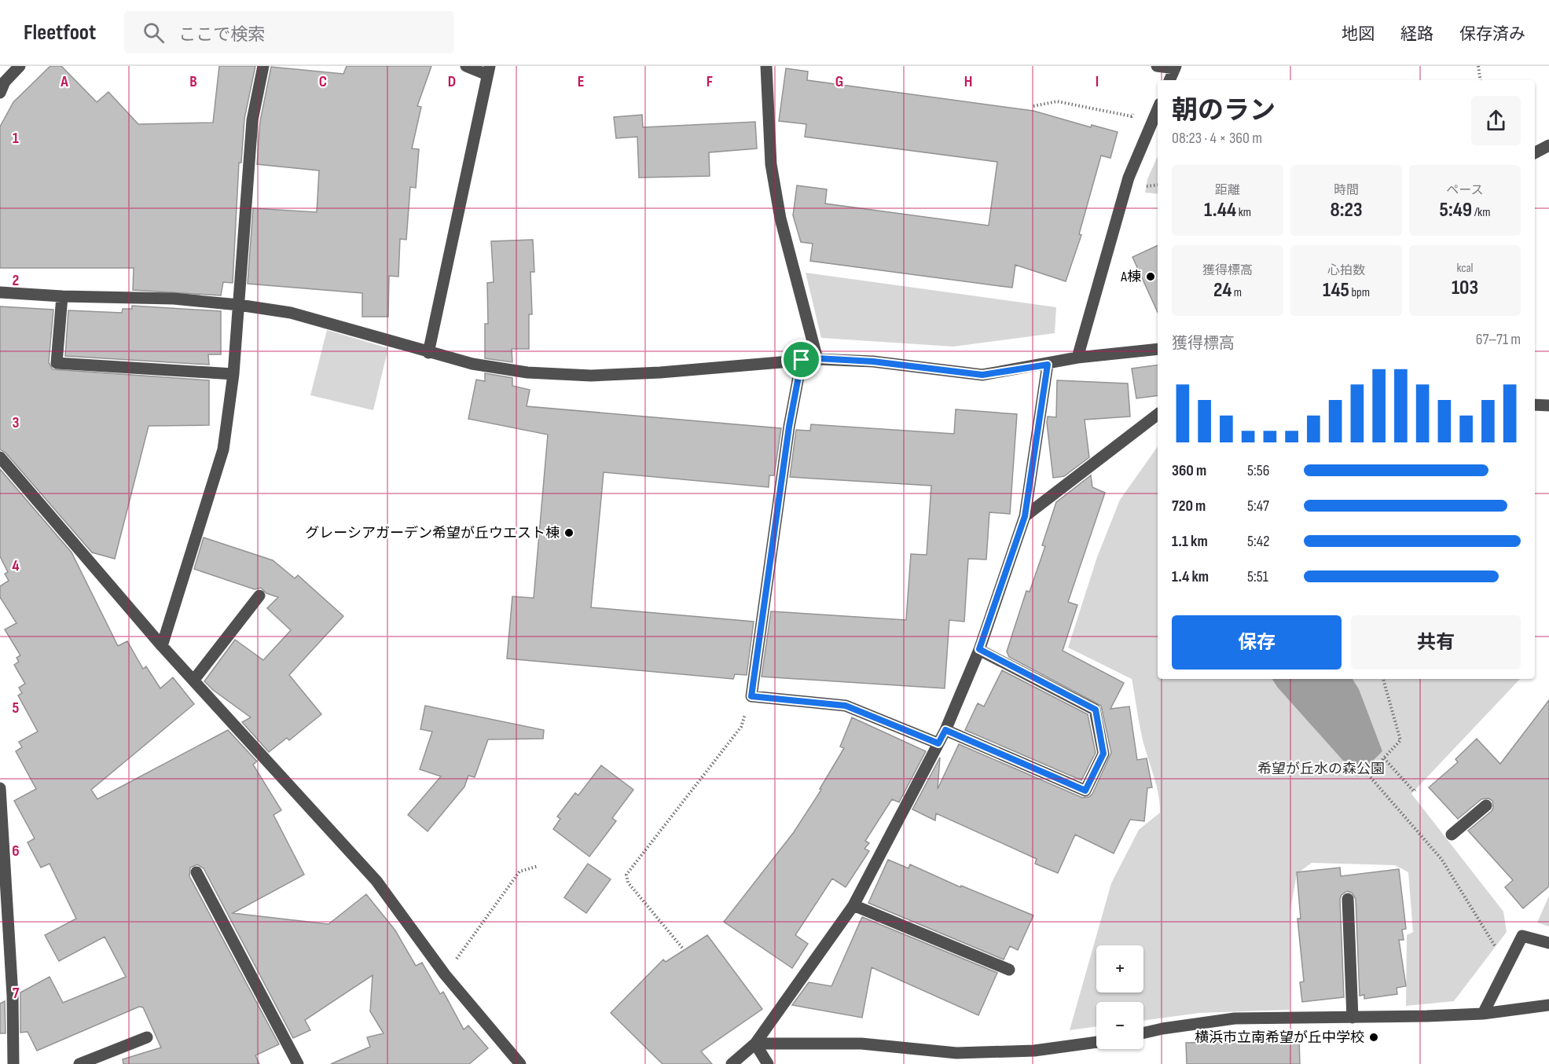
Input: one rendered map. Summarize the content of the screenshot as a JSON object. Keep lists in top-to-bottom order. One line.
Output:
{"parks":["希望が丘水の森公園"],"places":["A棟","グレーシアガーデン希望が丘ウエスト棟","横浜市立南希望が丘中学校"],"page":{"header":"Fleetfoot","search":"ここで検索","nav":["地図","経路","保存済み"],"heading":["朝のラン","08:23 · 4 × 360 m"],"stats":[["距離","1.44 km"],["時間","8:23"],["ペース","5:49 /km"],["獲得標高","24 m"],["心拍数","145 bpm"],["kcal","103"]],"chart":["獲得標高","67–71 m"],"list":[{"name":"360 m","note":"5:56"},{"name":"720 m","note":"5:47"},{"name":"1.1 km","note":"5:42"},{"name":"1.4 km","note":"5:51"}],"buttons":["保存","共有"],"map_buttons":["+","−"]},"grid":{"columns":["A","B","C","D","E","F","G","H","I"],"rows":["1","2","3","4","5","6","7"]}}
